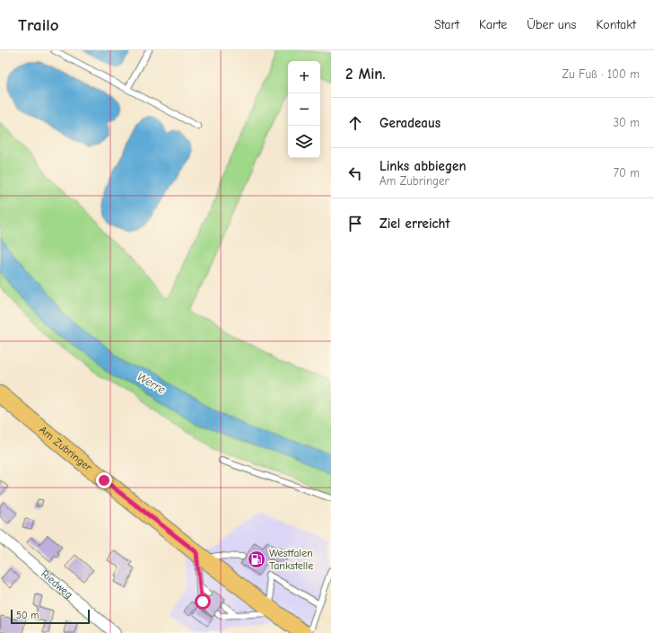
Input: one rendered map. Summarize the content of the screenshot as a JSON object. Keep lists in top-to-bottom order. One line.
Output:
{"streets":{"main road":["Am Zubringer"],"street":["Riedweg"]},"water":["Werre"],"places":{"fuel station":["Westfalen Tankstelle"]},"scale_bar":"50 m","page":{"header":"Trailo","nav":["Start","Karte","Über uns","Kontakt"],"heading":["2 Min.","Zu Fuß · 100 m"],"map_buttons":["+","−"],"list":[["Geradeaus","30 m"],["Links abbiegen","Am Zubringer","70 m"],"Ziel erreicht"],"scale":"50 m"}}
